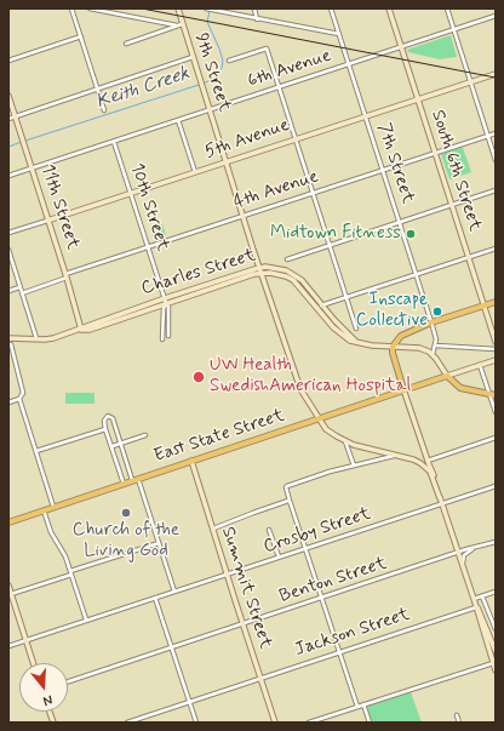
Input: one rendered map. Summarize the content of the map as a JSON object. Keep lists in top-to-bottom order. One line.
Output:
{"streets":{"main road":["9th Street","5th Avenue","South 6th Street","11th Street","Charles Street","East State Street","Summit Street"],"street":["6th Avenue","7th Street","4th Avenue","10th Street","Crosby Street","Benton Street","Jackson Street"]},"crossings":[["6th Avenue","9th Street"],["6th Avenue","7th Street"],["6th Avenue","South 6th Street"],["6th Avenue","11th Street"],["6th Avenue","10th Street"],["9th Street","5th Avenue"],["9th Street","4th Avenue"],["9th Street","Charles Street"],["9th Street","East State Street"],["5th Avenue","7th Street"],["5th Avenue","South 6th Street"],["5th Avenue","11th Street"],["5th Avenue","10th Street"],["7th Street","4th Avenue"],["South 6th Street","4th Avenue"],["4th Avenue","11th Street"],["4th Avenue","10th Street"],["11th Street","Charles Street"],["10th Street","Charles Street"],["East State Street","Summit Street"],["Crosby Street","Summit Street"],["Benton Street","Summit Street"],["Summit Street","Jackson Street"]],"water":["Keith Creek"],"places":["Midtown Fitness","Inscape Collective","UW Health SwedishAmerican Hospital","Church of the Living God"],"north":"bottom"}
